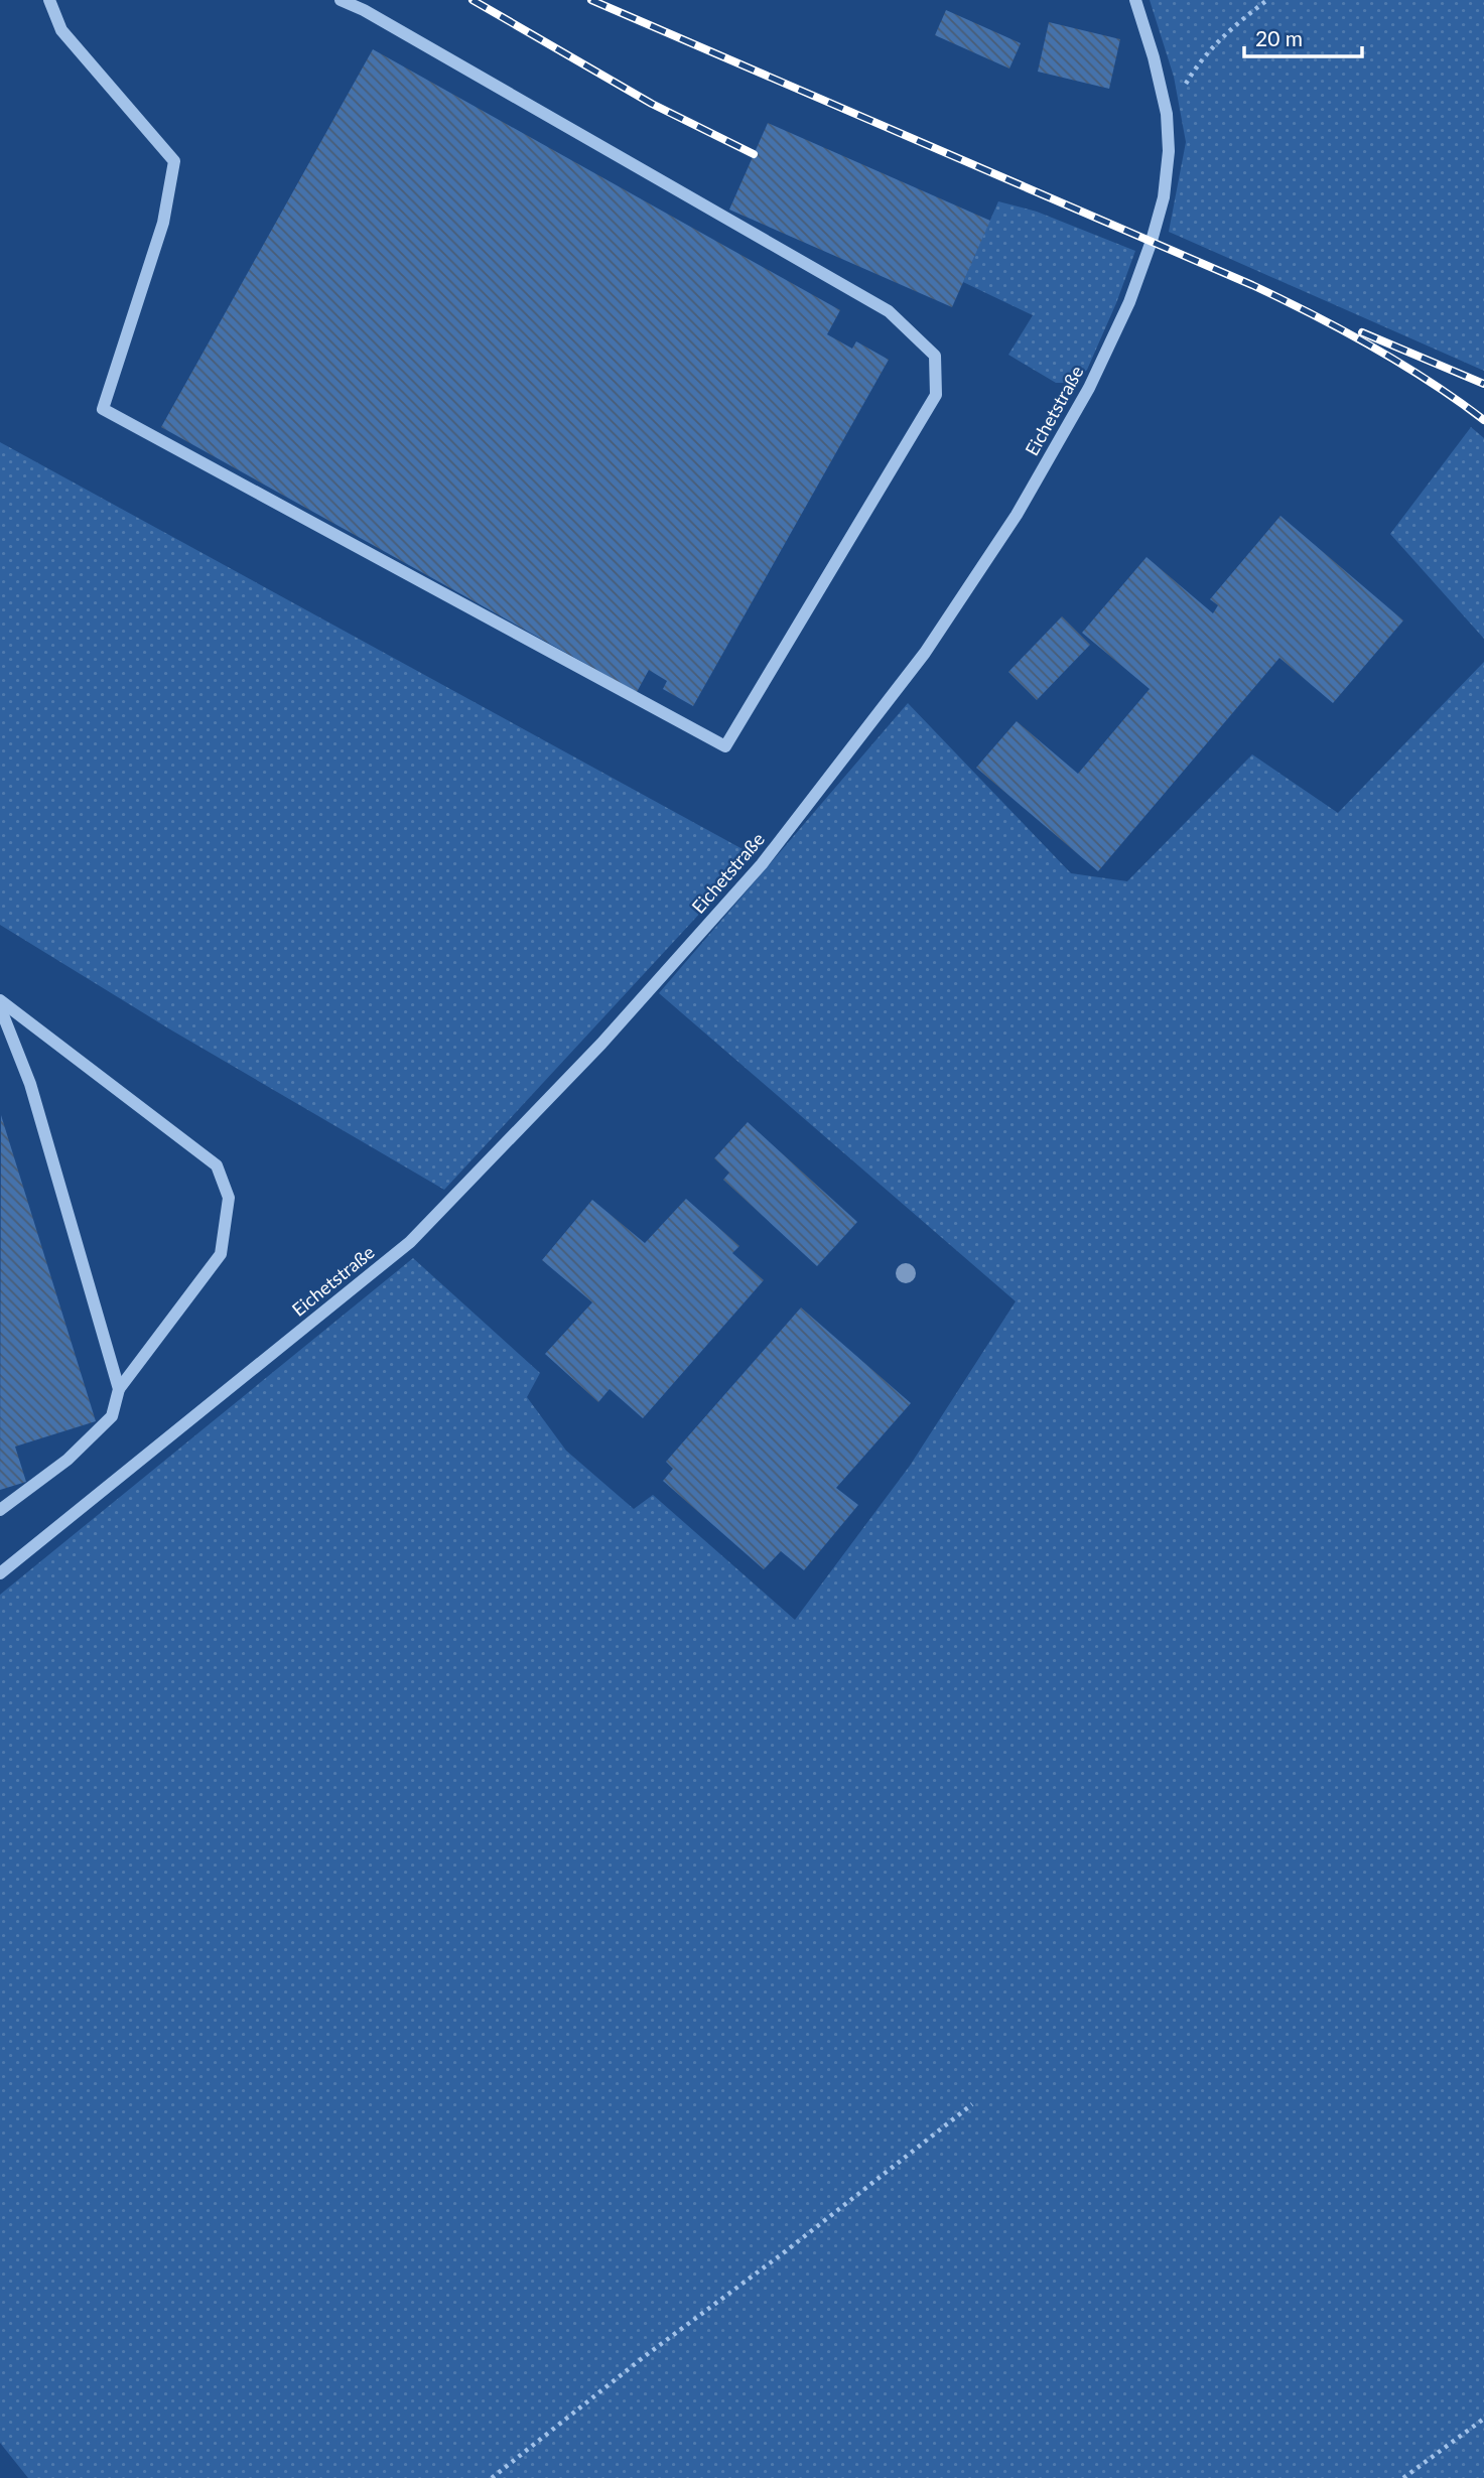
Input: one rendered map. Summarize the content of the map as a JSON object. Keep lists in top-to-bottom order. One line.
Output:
{"streets":{"street":["Eichetstraße"]},"scale_bar":"20 m"}
